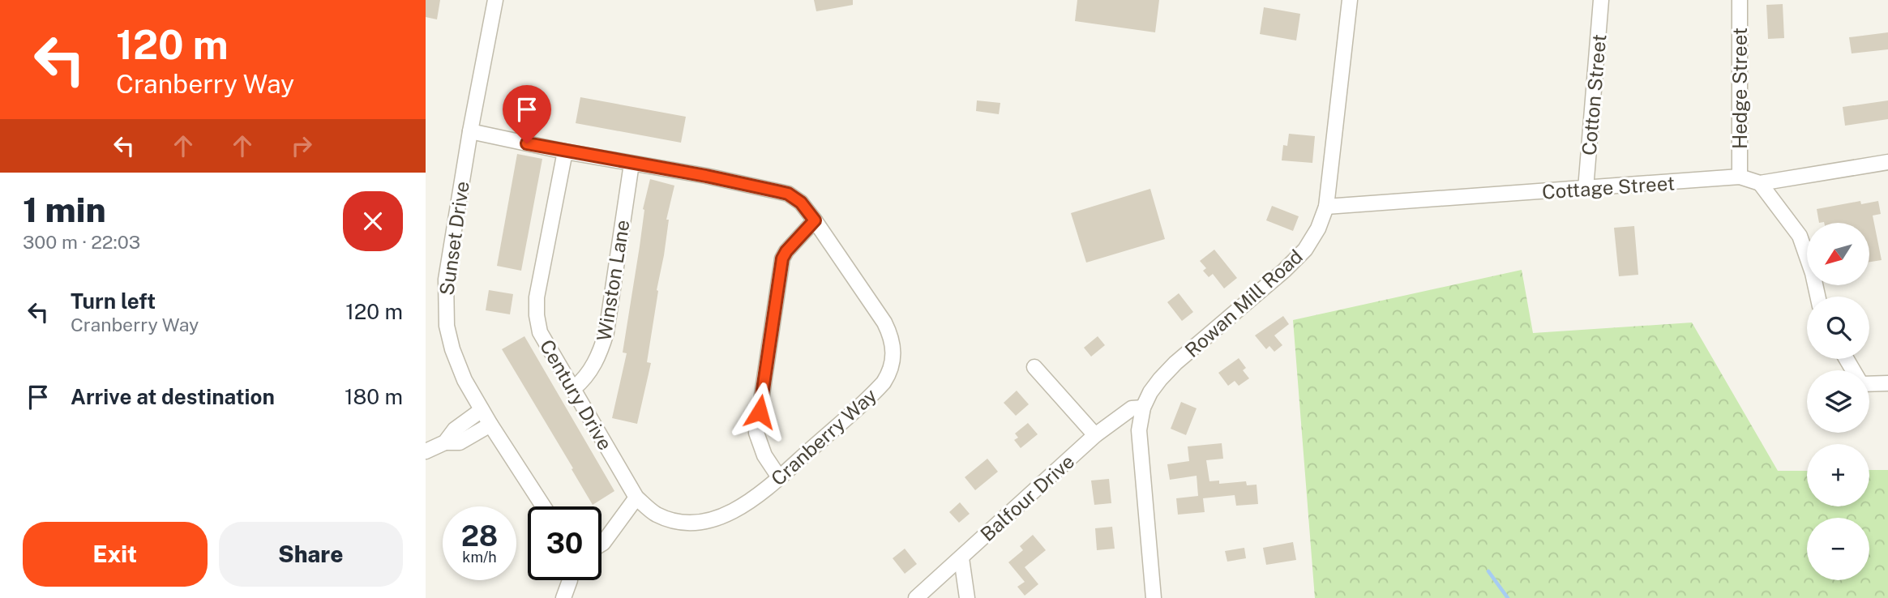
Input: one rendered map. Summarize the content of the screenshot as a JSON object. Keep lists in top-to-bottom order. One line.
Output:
{"streets":{"street":["Hedge Street","Cotton Street","Cottage Street","Sunset Drive","Winston Lane","Rowan Mill Road","Century Drive","Cranberry Way","Balfour Drive"]},"crossings":[["Hedge Street","Cottage Street"],["Cotton Street","Cottage Street"],["Cottage Street","Rowan Mill Road"],["Sunset Drive","Cranberry Way"],["Winston Lane","Century Drive"],["Winston Lane","Cranberry Way"],["Rowan Mill Road","Balfour Drive"],["Century Drive","Cranberry Way"]],"north":"bottom left","page":{"turn":["120 m","Cranberry Way"],"heading":["1 min","300 m · 22:03"],"map_buttons":["+","−"],"list":[{"name":"Turn left","note":"Cranberry Way","value":"120 m"},{"name":"Arrive at destination","value":"180 m"}],"speed":"28 km/h","limit":"30","buttons":["Exit","Share"]}}
